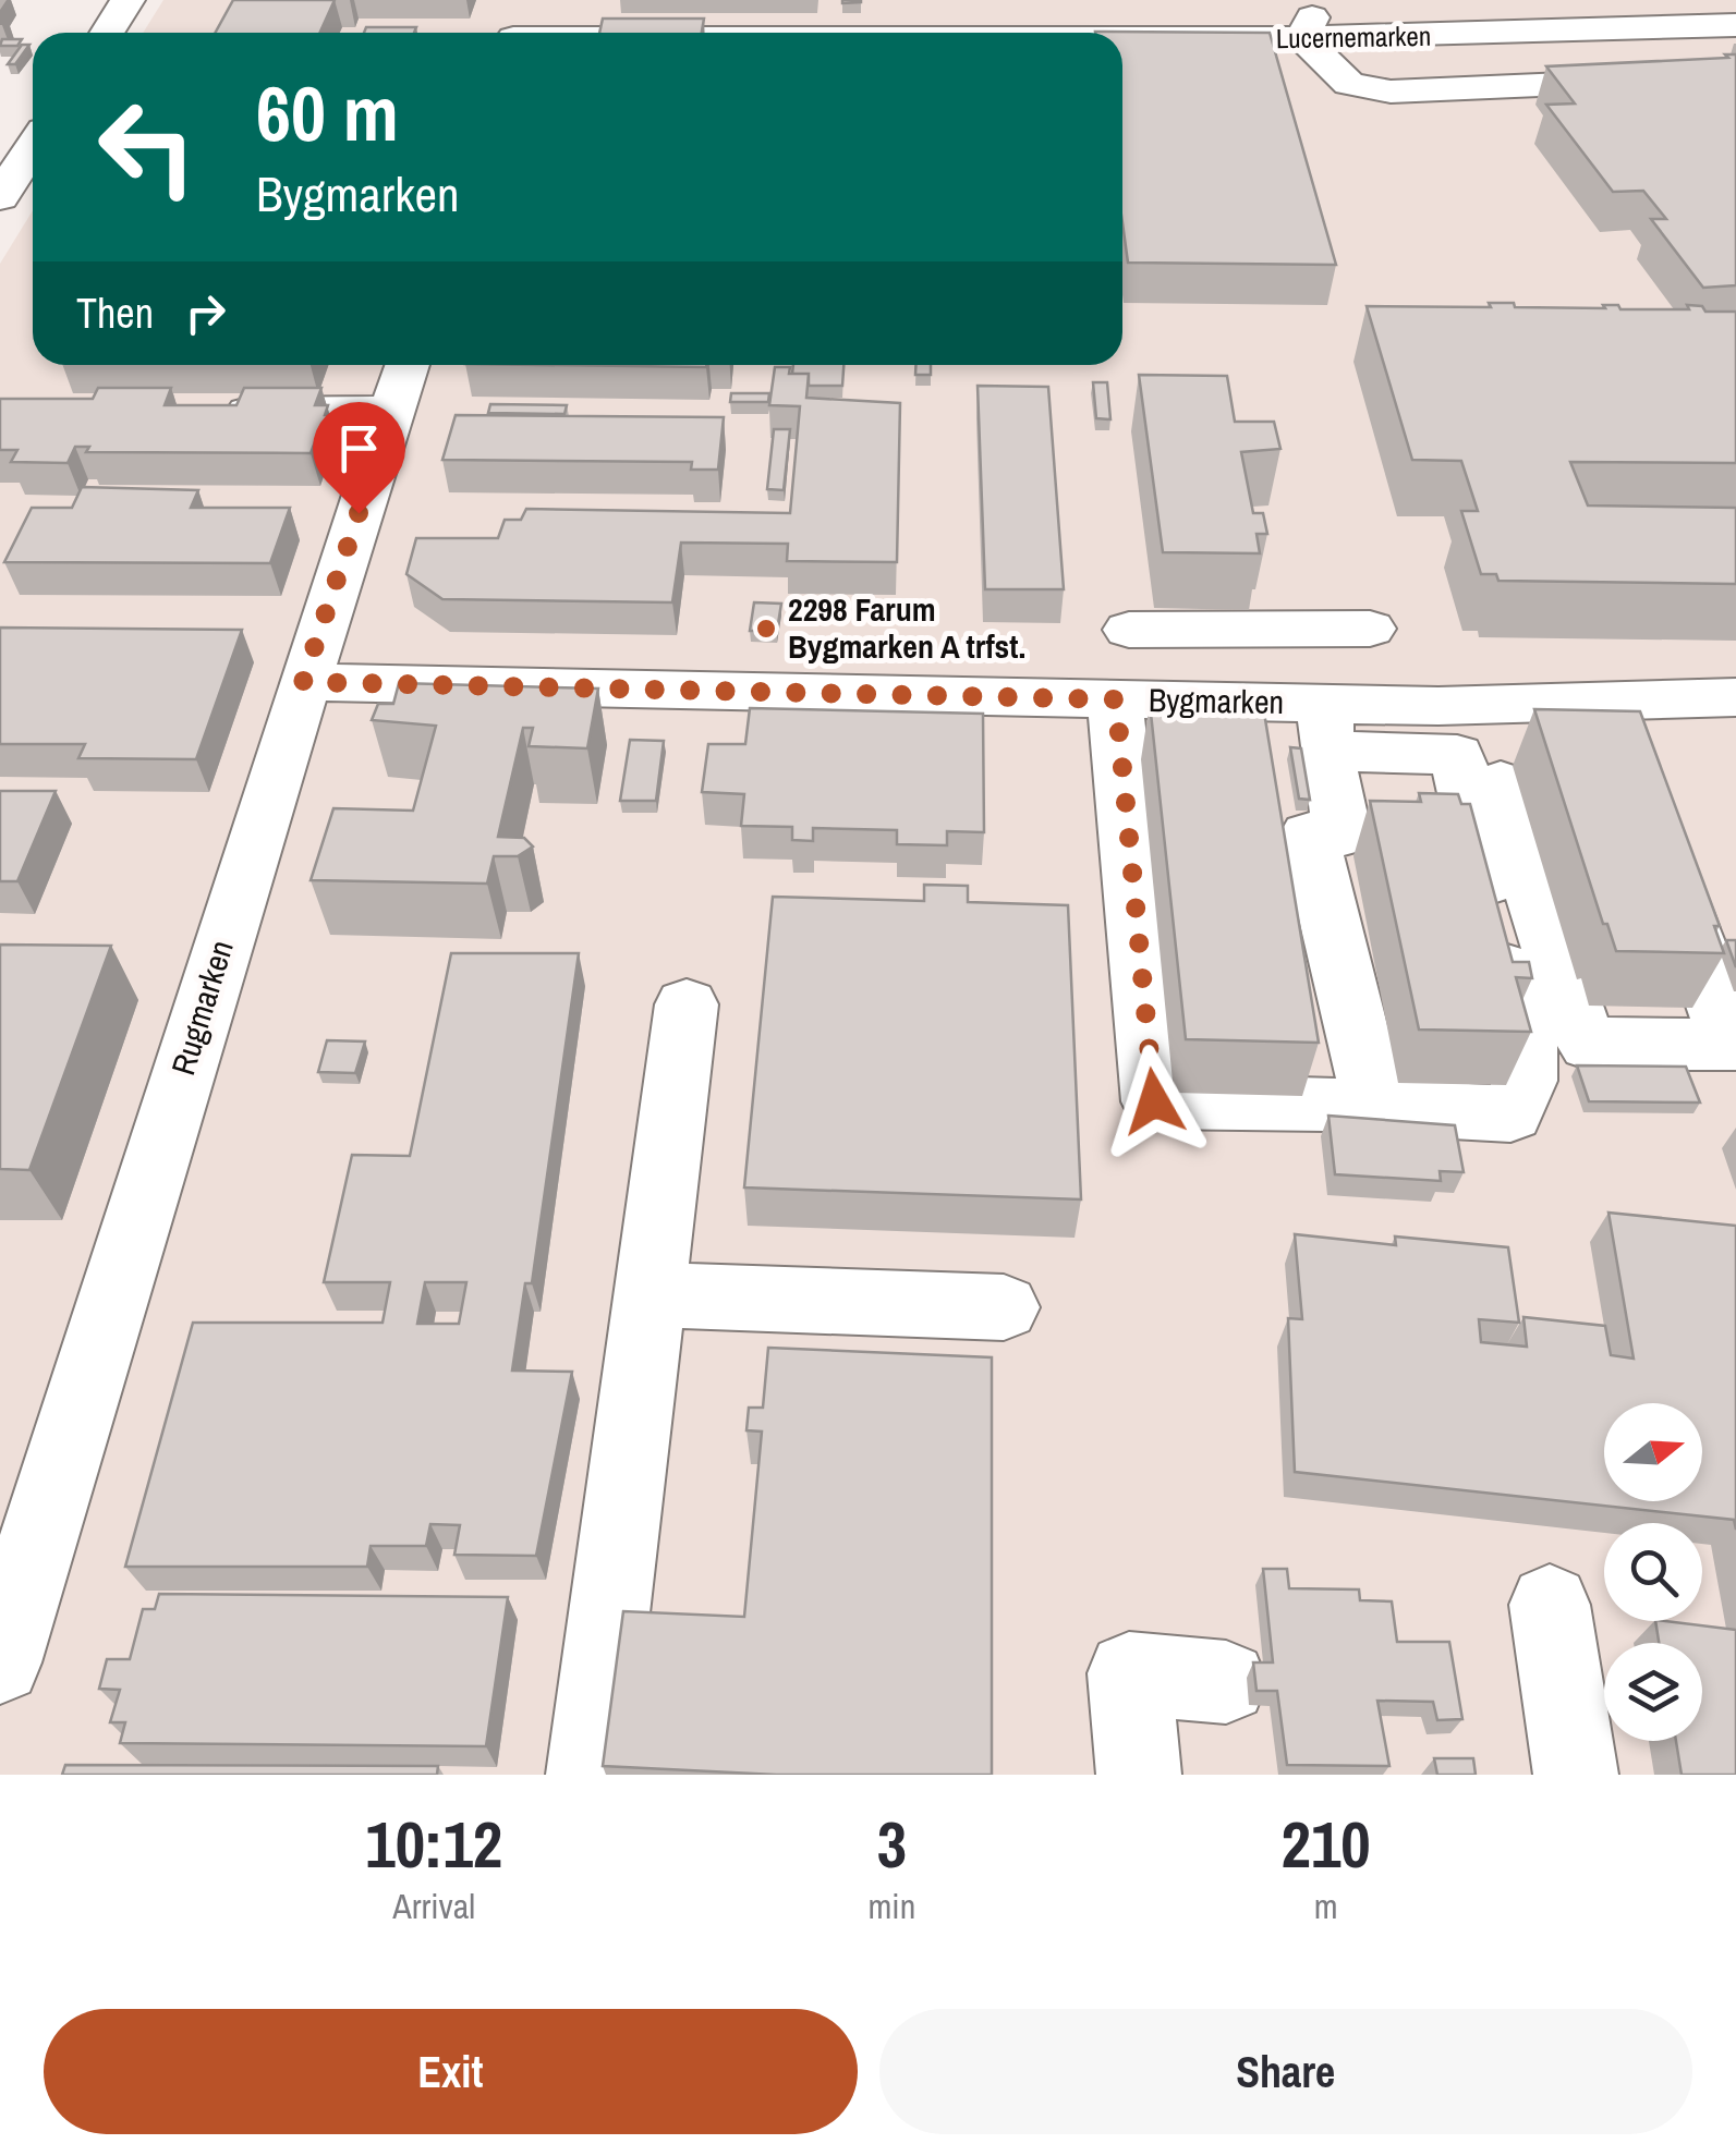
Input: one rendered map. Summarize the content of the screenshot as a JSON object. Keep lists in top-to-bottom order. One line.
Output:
{"streets":{"street":["Lucernemarken","Bygmarken","Rugmarken"]},"crossings":[["Bygmarken","Rugmarken"]],"places":["2298 Farum Bygmarken A trfst."],"north":"right","page":{"turn":["60 m","Bygmarken"],"then":"Then","eta":["10:12","Arrival","3","min","210","m"],"buttons":["Exit","Share"]}}
